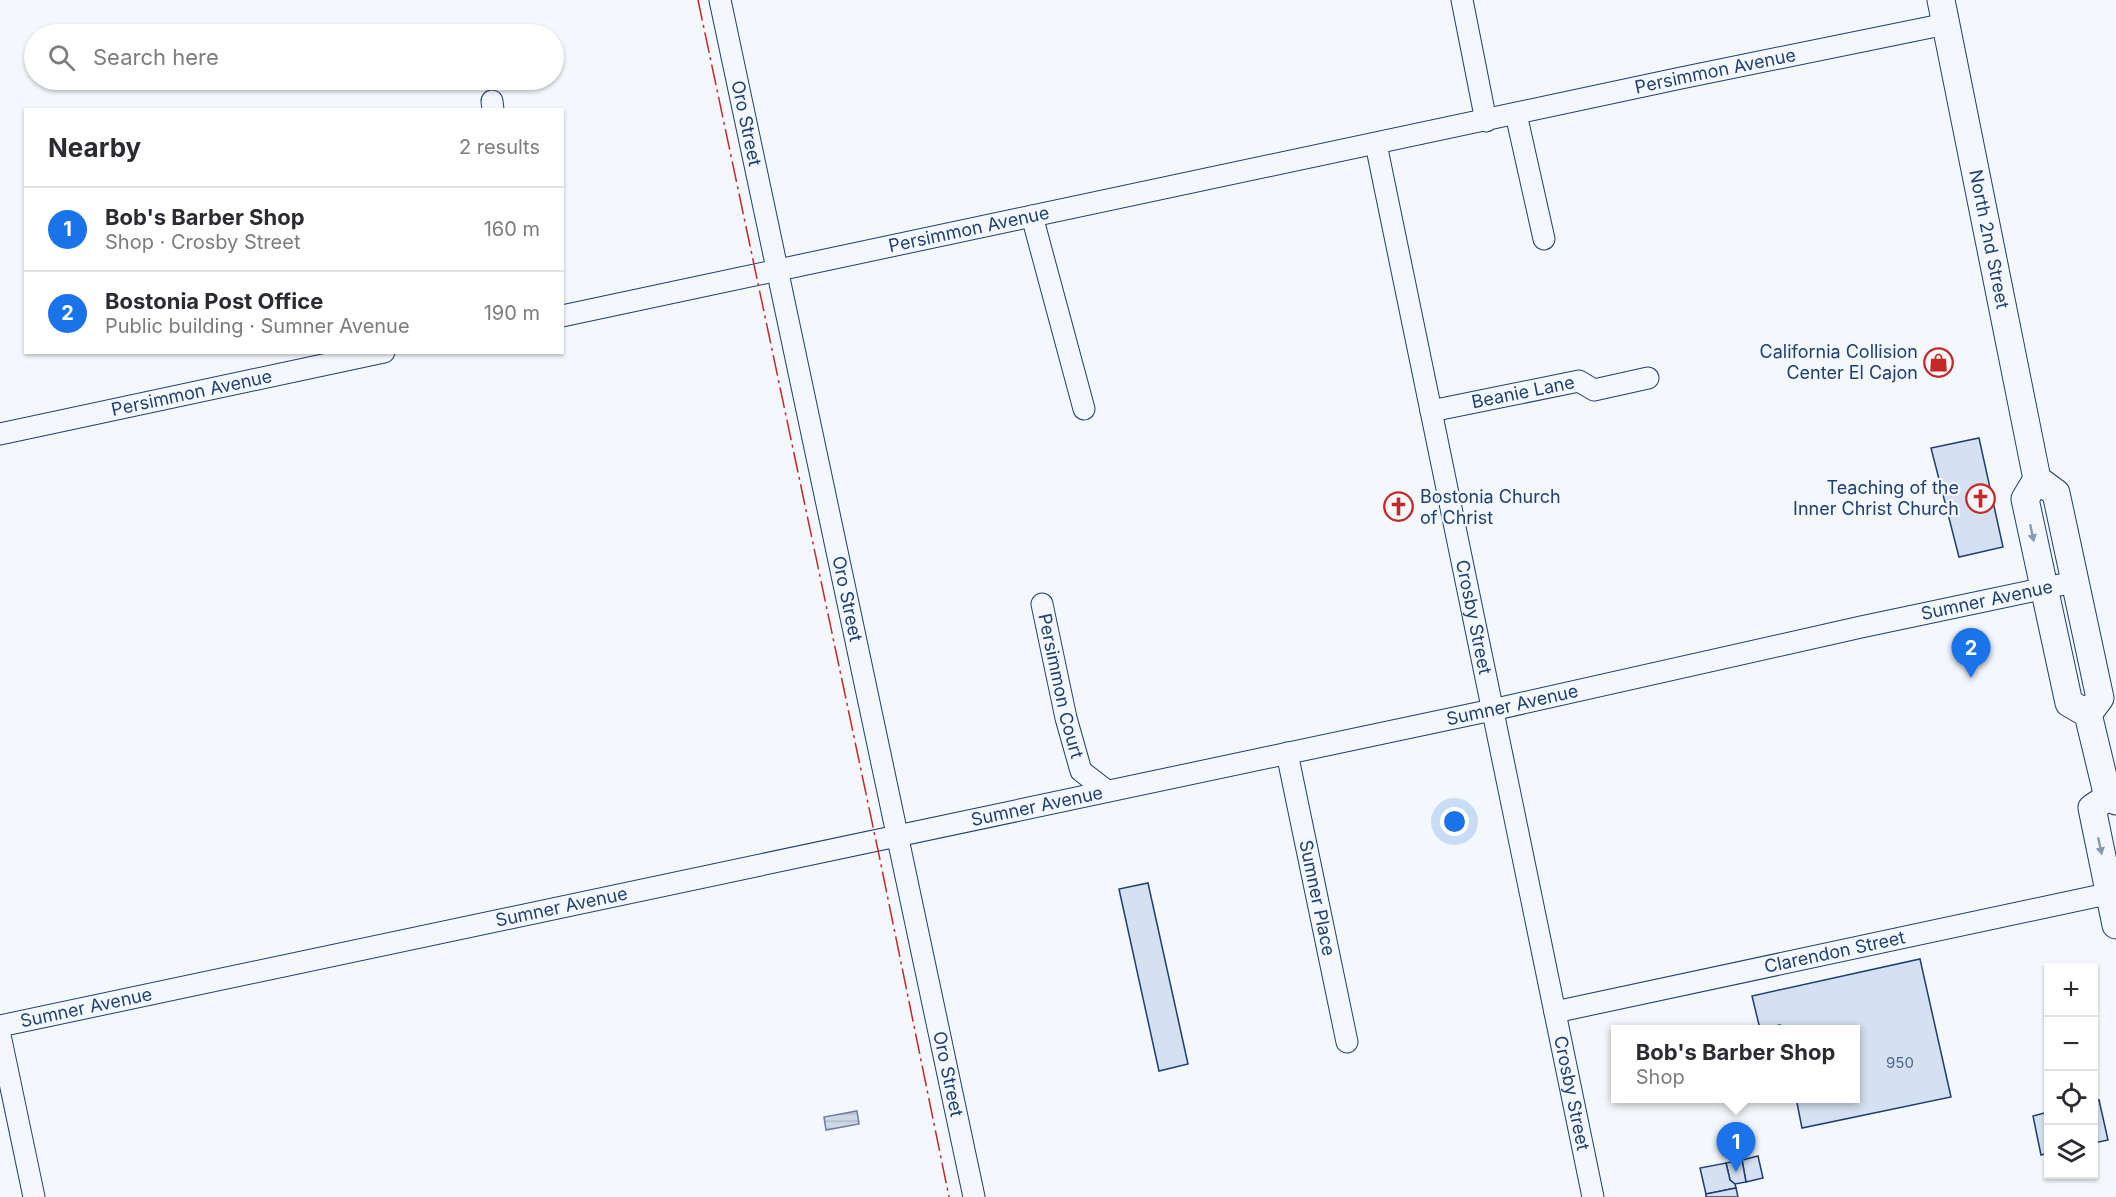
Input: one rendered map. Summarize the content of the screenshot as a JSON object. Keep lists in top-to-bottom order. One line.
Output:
{"streets":{"main road":["North 2nd Street"],"street":["Persimmon Avenue","Oro Street","Beanie Lane","Sumner Avenue","Crosby Street","Persimmon Court","Sumner Place","Clarendon Street"]},"crossings":[["Persimmon Avenue","Oro Street"],["Persimmon Avenue","North 2nd Street"],["Persimmon Avenue","Crosby Street"],["Oro Street","Sumner Avenue"],["Beanie Lane","Crosby Street"],["Sumner Avenue","Crosby Street"],["Sumner Avenue","Persimmon Court"],["Sumner Avenue","Sumner Place"],["Crosby Street","Clarendon Street"]],"places":{"shop":["California Collision Center El Cajon"],"church":["Teaching of the Inner Christ Church","Bostonia Church of Christ"]},"house_numbers":["950"],"page":{"search":"Search here","heading":["Nearby","2 results"],"list":[{"mark":"1","name":"Bob's Barber Shop","note":"Shop · Crosby Street","value":"160 m"},{"mark":"2","name":"Bostonia Post Office","note":"Public building · Sumner Avenue","value":"190 m"}],"pins":["2","1"],"map_buttons":["+","−"],"popup":["Bob's Barber Shop","Shop"]}}
